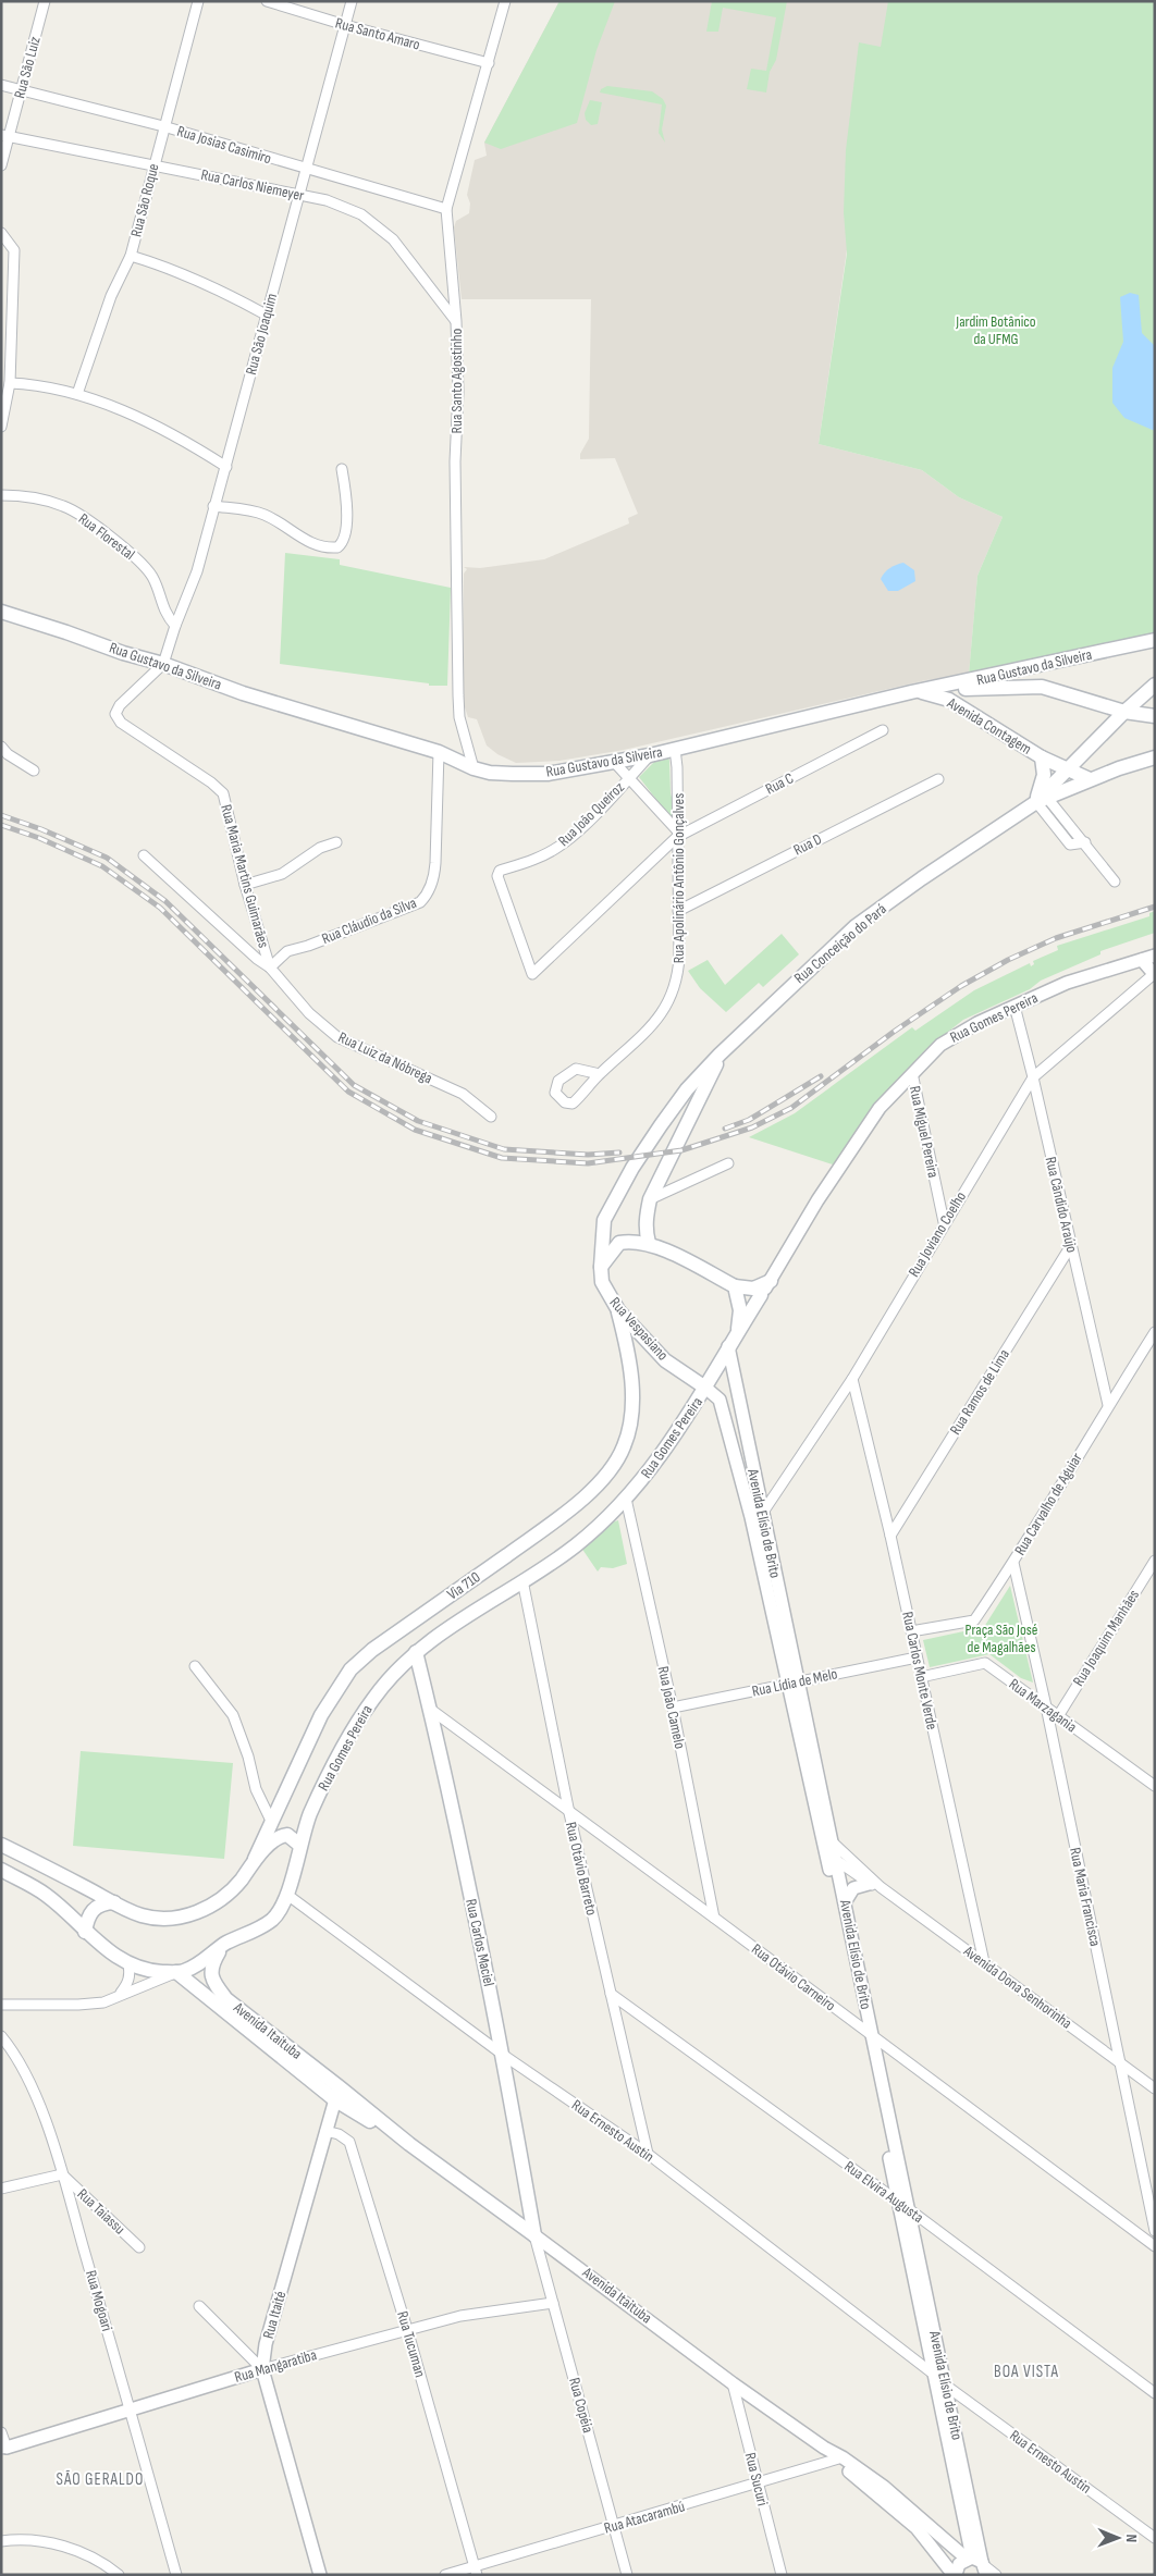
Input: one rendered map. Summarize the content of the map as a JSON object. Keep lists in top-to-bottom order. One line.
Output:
{"streets":{"main road":["Rua Gustavo da Silveira","Avenida Contagem","Rua Conceição do Pará","Rua Gomes Pereira","Rua Vespasiano","Via 710","Rua Carlos Maciel","Avenida Itaituba"],"street":["Rua Santo Amaro","Rua São Luiz","Rua Josias Casimiro","Rua Carlos Niemeyer","Rua São Roque","Rua São Joaquim","Rua Santo Agostinho","Rua Florestal","Rua C","Rua João Queiroz","Rua D","Rua Maria Martins Guimarães","Rua Apolinário Antônio Gonçalves","Rua Cláudio da Silva","Rua Luiz da Nóbrega","Rua Miguel Pereira","Rua Cândido Araújo","Rua Joviano Coelho","Rua Ramos de Lima","Rua Carvalho de Aguiar","Avenida Elísio de Brito","Rua Joaquim Manhães","Rua Carlos Monte Verde","Rua Lídia de Melo","Rua Marzagania","Rua João Camelo","Rua Otávio Barreto","Rua Maria Francisca","Rua Otávio Carneiro","Avenida Dona Senhorinha","Rua Ernesto Austin","Rua Elvira Augusta","Rua Taiassu","Rua Mogoari","Rua Itaité","Rua Tucuman","Rua Mangaratiba","Rua Copéia","Rua Sucuri","Rua Atacarambú"]},"crossings":[["Rua Santo Amaro","Rua São Joaquim"],["Rua Santo Amaro","Rua Santo Agostinho"],["Rua São Luiz","Rua Josias Casimiro"],["Rua São Luiz","Rua Carlos Niemeyer"],["Rua Josias Casimiro","Rua São Roque"],["Rua Josias Casimiro","Rua São Joaquim"],["Rua Josias Casimiro","Rua Santo Agostinho"],["Rua Carlos Niemeyer","Rua São Roque"],["Rua Carlos Niemeyer","Rua São Joaquim"],["Rua Carlos Niemeyer","Rua Santo Agostinho"],["Rua São Joaquim","Rua Florestal"],["Rua São Joaquim","Rua Gustavo da Silveira"],["Rua São Joaquim","Rua Maria Martins Guimarães"],["Rua Santo Agostinho","Rua Gustavo da Silveira"],["Rua Gustavo da Silveira","Avenida Contagem"],["Rua Gustavo da Silveira","Rua João Queiroz"],["Rua Gustavo da Silveira","Rua Maria Martins Guimarães"],["Rua Gustavo da Silveira","Rua Apolinário Antônio Gonçalves"],["Rua Gustavo da Silveira","Rua Cláudio da Silva"],["Avenida Contagem","Rua Conceição do Pará"],["Rua C","Rua João Queiroz"],["Rua C","Rua Apolinário Antônio Gonçalves"],["Rua D","Rua Apolinário Antônio Gonçalves"],["Rua Maria Martins Guimarães","Rua Cláudio da Silva"],["Rua Maria Martins Guimarães","Rua Luiz da Nóbrega"],["Rua Cláudio da Silva","Rua Luiz da Nóbrega"],["Rua Conceição do Pará","Rua Vespasiano"],["Rua Gomes Pereira","Rua Miguel Pereira"],["Rua Gomes Pereira","Rua Cândido Araújo"],["Rua Gomes Pereira","Rua Vespasiano"],["Rua Gomes Pereira","Avenida Elísio de Brito"],["Rua Gomes Pereira","Rua João Camelo"],["Rua Gomes Pereira","Rua Otávio Barreto"],["Rua Gomes Pereira","Rua Carlos Maciel"],["Rua Gomes Pereira","Avenida Itaituba"],["Rua Gomes Pereira","Rua Ernesto Austin"],["Rua Miguel Pereira","Rua Joviano Coelho"],["Rua Cândido Araújo","Rua Joviano Coelho"],["Rua Cândido Araújo","Rua Ramos de Lima"],["Rua Cândido Araújo","Rua Carvalho de Aguiar"],["Rua Joviano Coelho","Avenida Elísio de Brito"],["Rua Joviano Coelho","Rua Carlos Monte Verde"],["Rua Vespasiano","Avenida Elísio de Brito"],["Rua Vespasiano","Via 710"],["Rua Ramos de Lima","Rua Carlos Monte Verde"],["Rua Carvalho de Aguiar","Rua Carlos Monte Verde"],["Rua Carvalho de Aguiar","Rua Maria Francisca"],["Avenida Elísio de Brito","Rua Lídia de Melo"],["Avenida Elísio de Brito","Rua Otávio Carneiro"],["Avenida Elísio de Brito","Avenida Dona Senhorinha"],["Avenida Elísio de Brito","Avenida Itaituba"],["Avenida Elísio de Brito","Rua Ernesto Austin"],["Avenida Elísio de Brito","Rua Elvira Augusta"],["Rua Joaquim Manhães","Rua Marzagania"],["Rua Carlos Monte Verde","Rua Lídia de Melo"],["Rua Carlos Monte Verde","Rua Marzagania"],["Rua Carlos Monte Verde","Avenida Dona Senhorinha"],["Rua Lídia de Melo","Rua João Camelo"],["Rua Marzagania","Rua Maria Francisca"],["Rua João Camelo","Rua Otávio Carneiro"],["Rua Otávio Barreto","Rua Otávio Carneiro"],["Rua Otávio Barreto","Rua Ernesto Austin"],["Rua Otávio Barreto","Rua Elvira Augusta"],["Rua Maria Francisca","Avenida Dona Senhorinha"],["Rua Carlos Maciel","Rua Otávio Carneiro"],["Rua Carlos Maciel","Avenida Itaituba"],["Rua Carlos Maciel","Rua Ernesto Austin"],["Rua Carlos Maciel","Rua Copéia"],["Avenida Itaituba","Rua Itaité"],["Avenida Itaituba","Rua Copéia"],["Avenida Itaituba","Rua Sucuri"],["Avenida Itaituba","Rua Atacarambú"],["Rua Taiassu","Rua Mogoari"],["Rua Mogoari","Rua Mangaratiba"],["Rua Itaité","Rua Tucuman"],["Rua Itaité","Rua Mangaratiba"],["Rua Tucuman","Rua Mangaratiba"],["Rua Tucuman","Rua Atacarambú"],["Rua Mangaratiba","Rua Copéia"],["Rua Copéia","Rua Atacarambú"],["Rua Sucuri","Rua Atacarambú"]],"districts":["BOA VISTA","SÃO GERALDO"],"parks":["Jardim Botânico da UFMG","Praça São José de Magalhães"],"north":"right"}
